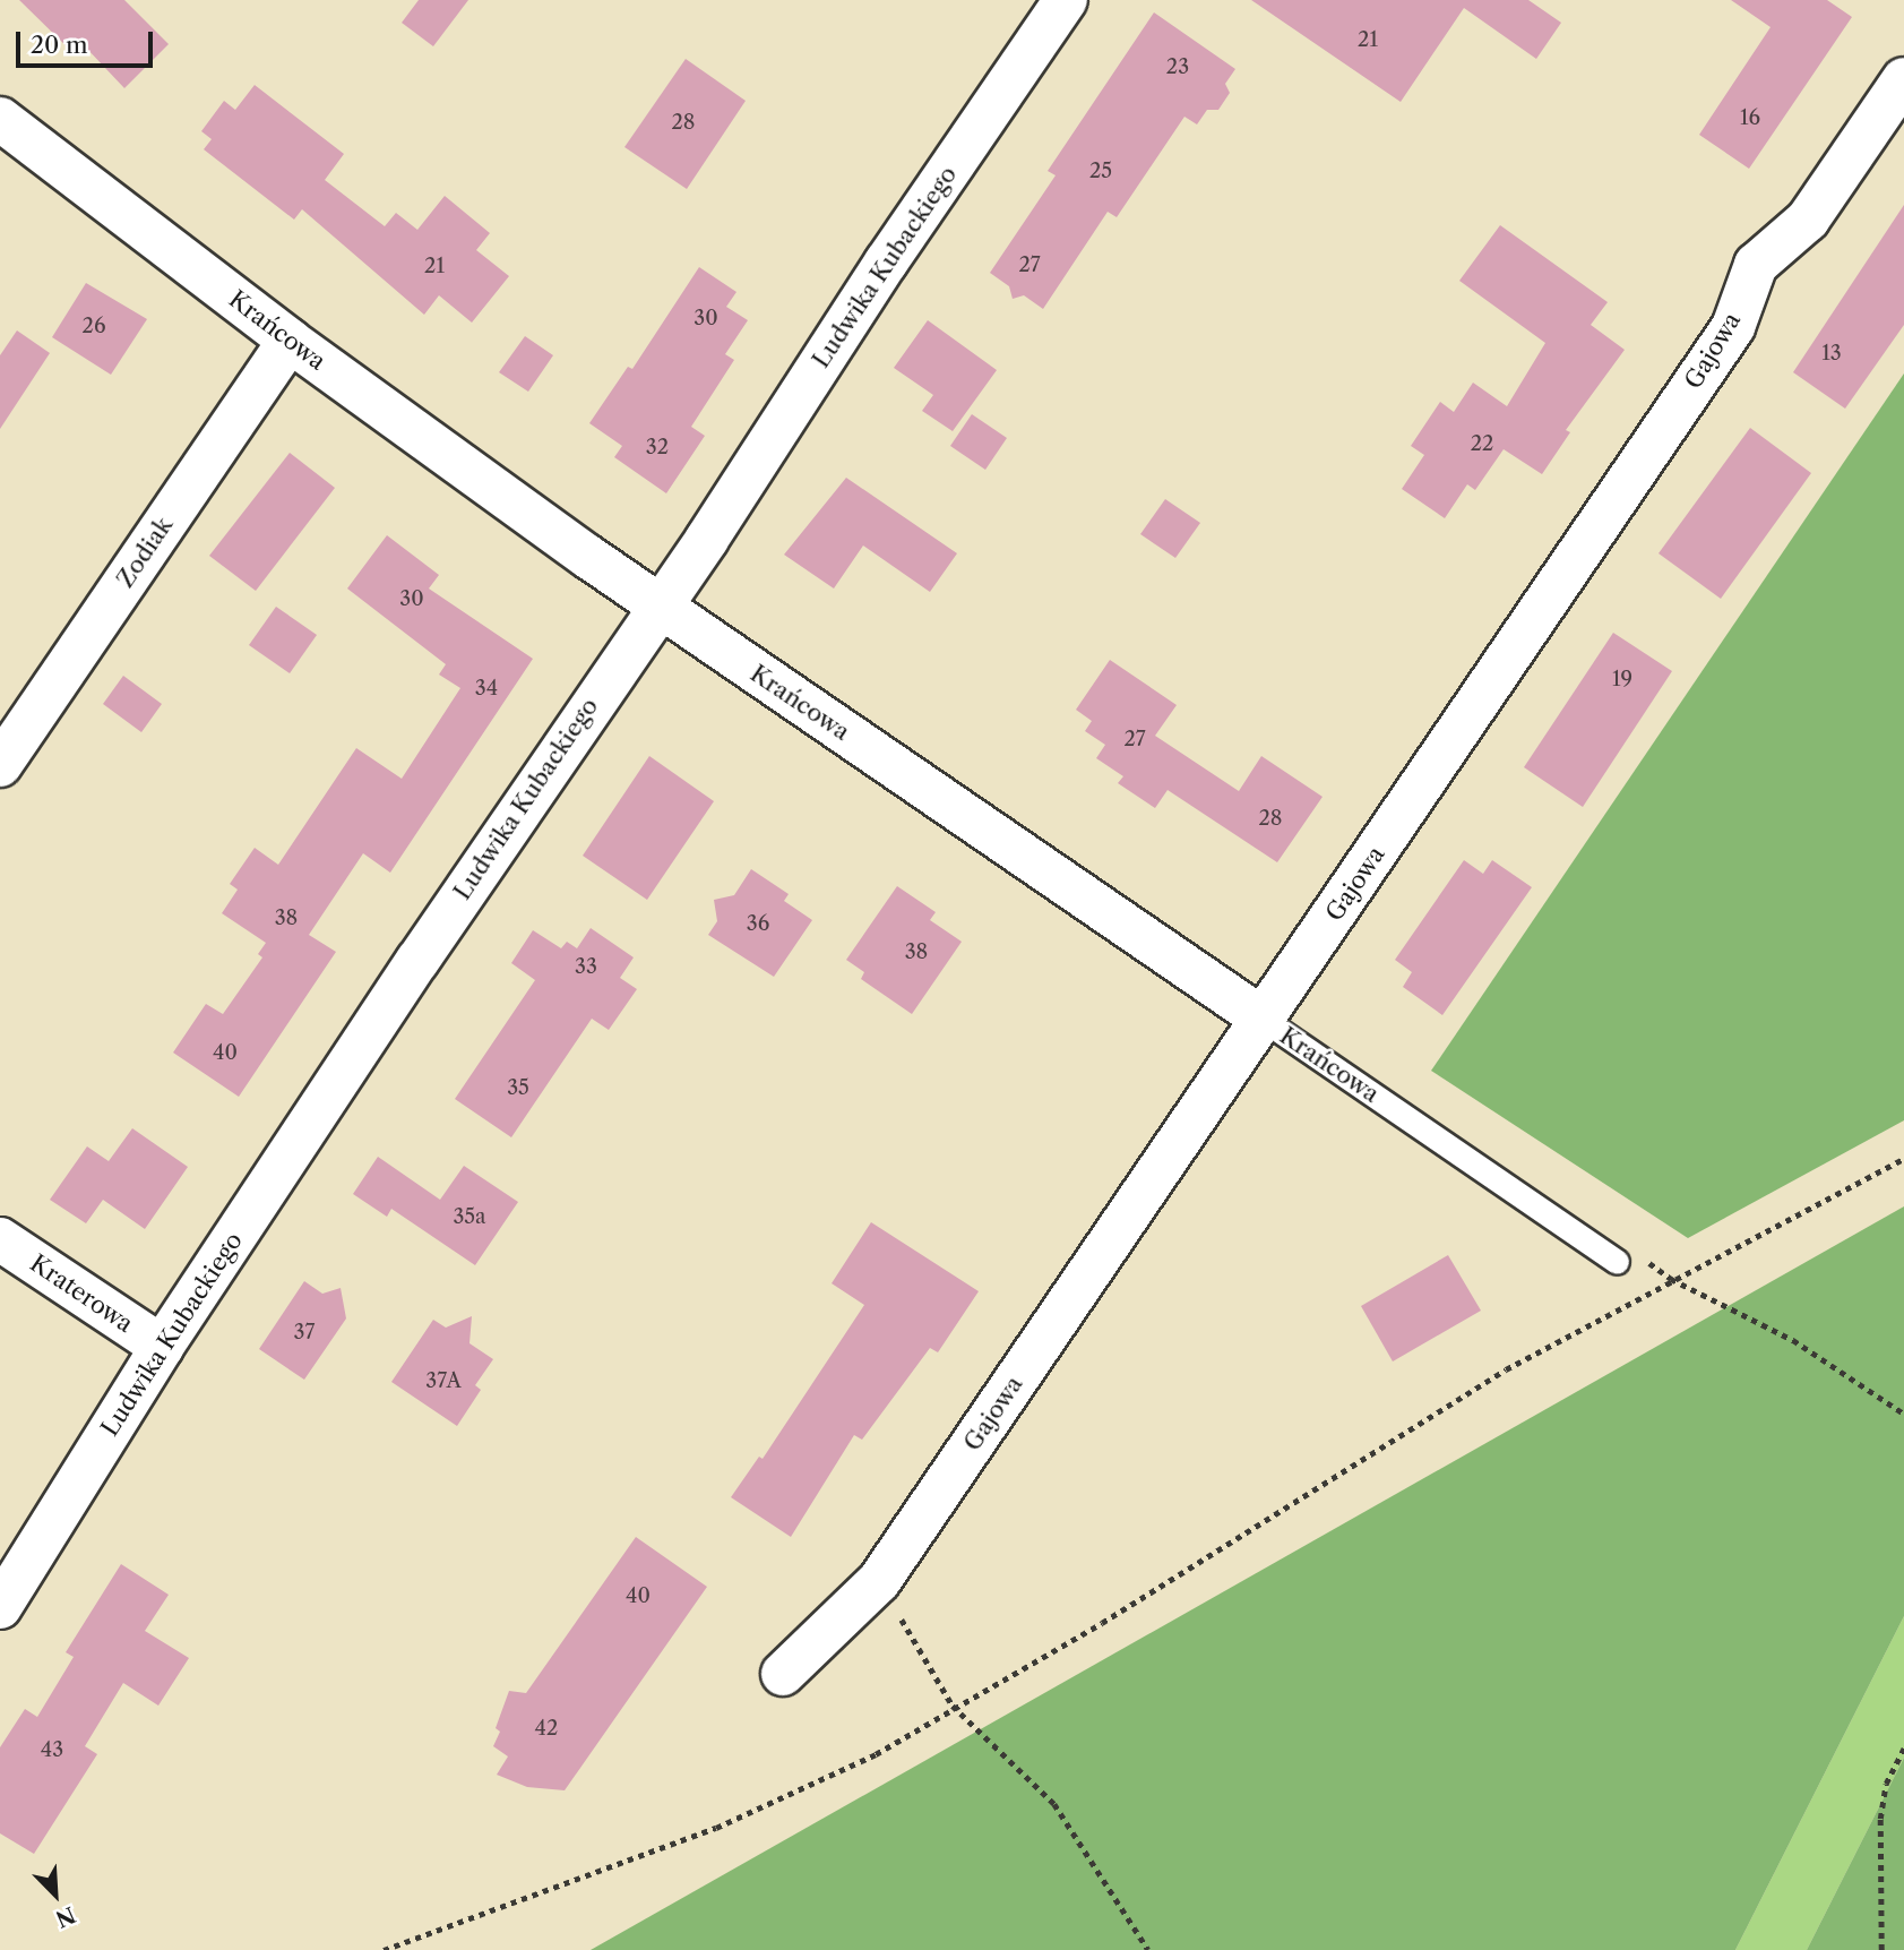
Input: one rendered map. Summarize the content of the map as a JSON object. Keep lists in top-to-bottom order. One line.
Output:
{"streets":{"street":["Ludwika Kubackiego","Krańcowa","Gajowa","Zodiak","Kraterowa"]},"crossings":[["Ludwika Kubackiego","Krańcowa"],["Ludwika Kubackiego","Kraterowa"],["Krańcowa","Gajowa"],["Krańcowa","Zodiak"]],"house_numbers":["21","23","16","28","25","27","21","30","26","13","22","32","30","19","34","27","28","38","36","38","33","40","35","35a","37","37A","40","42","43"],"scale_bar":"20 m","north":"bottom right"}
